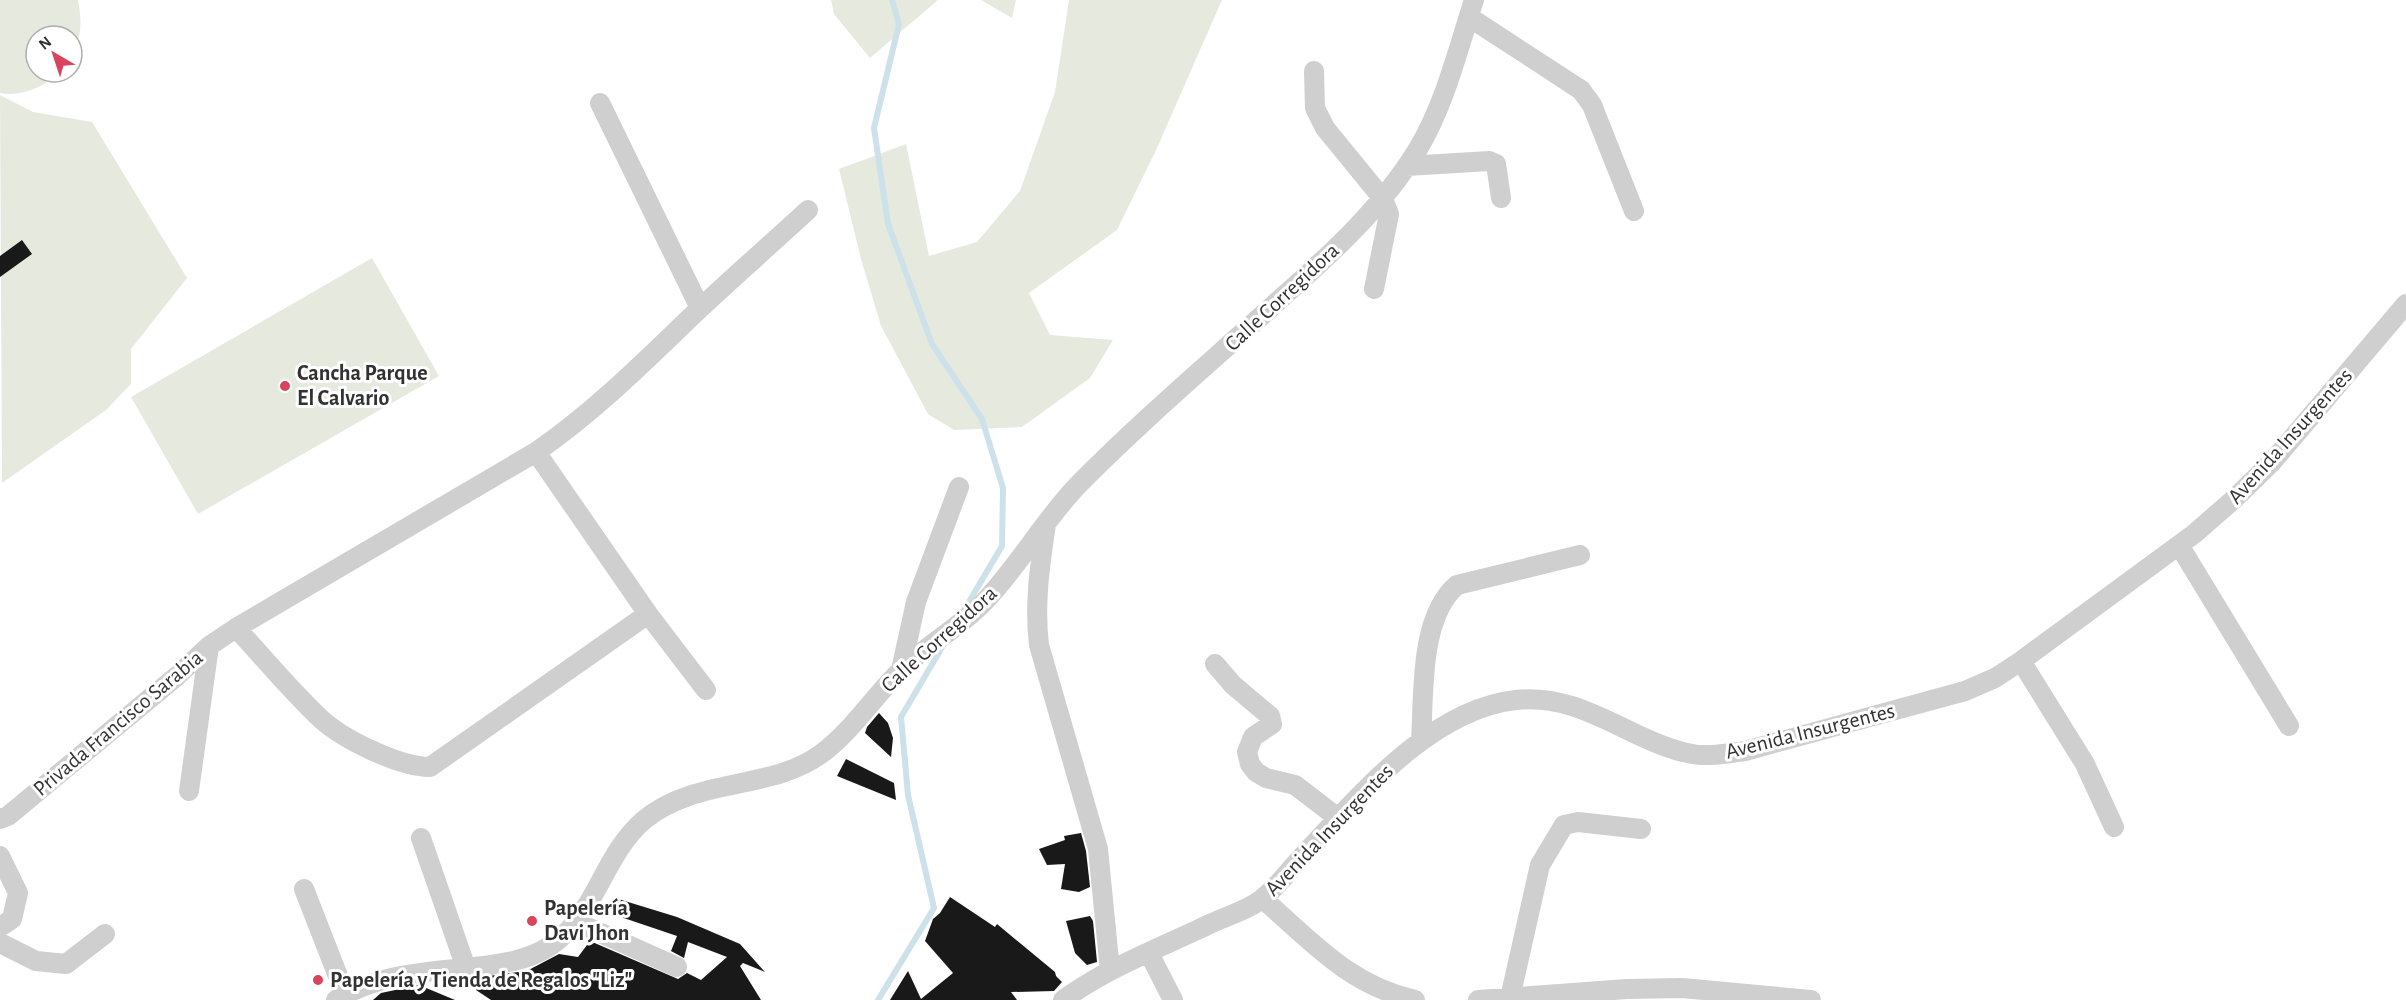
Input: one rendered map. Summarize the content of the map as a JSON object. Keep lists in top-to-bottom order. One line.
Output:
{"streets":{"street":["Calle Corregidora","Avenida Insurgentes","Privada Francisco Sarabia"]},"places":["Cancha Parque El Calvario","Papelería Davi Jhon","Papelería y Tienda de Regalos \"Liz\""],"north":"top left"}
